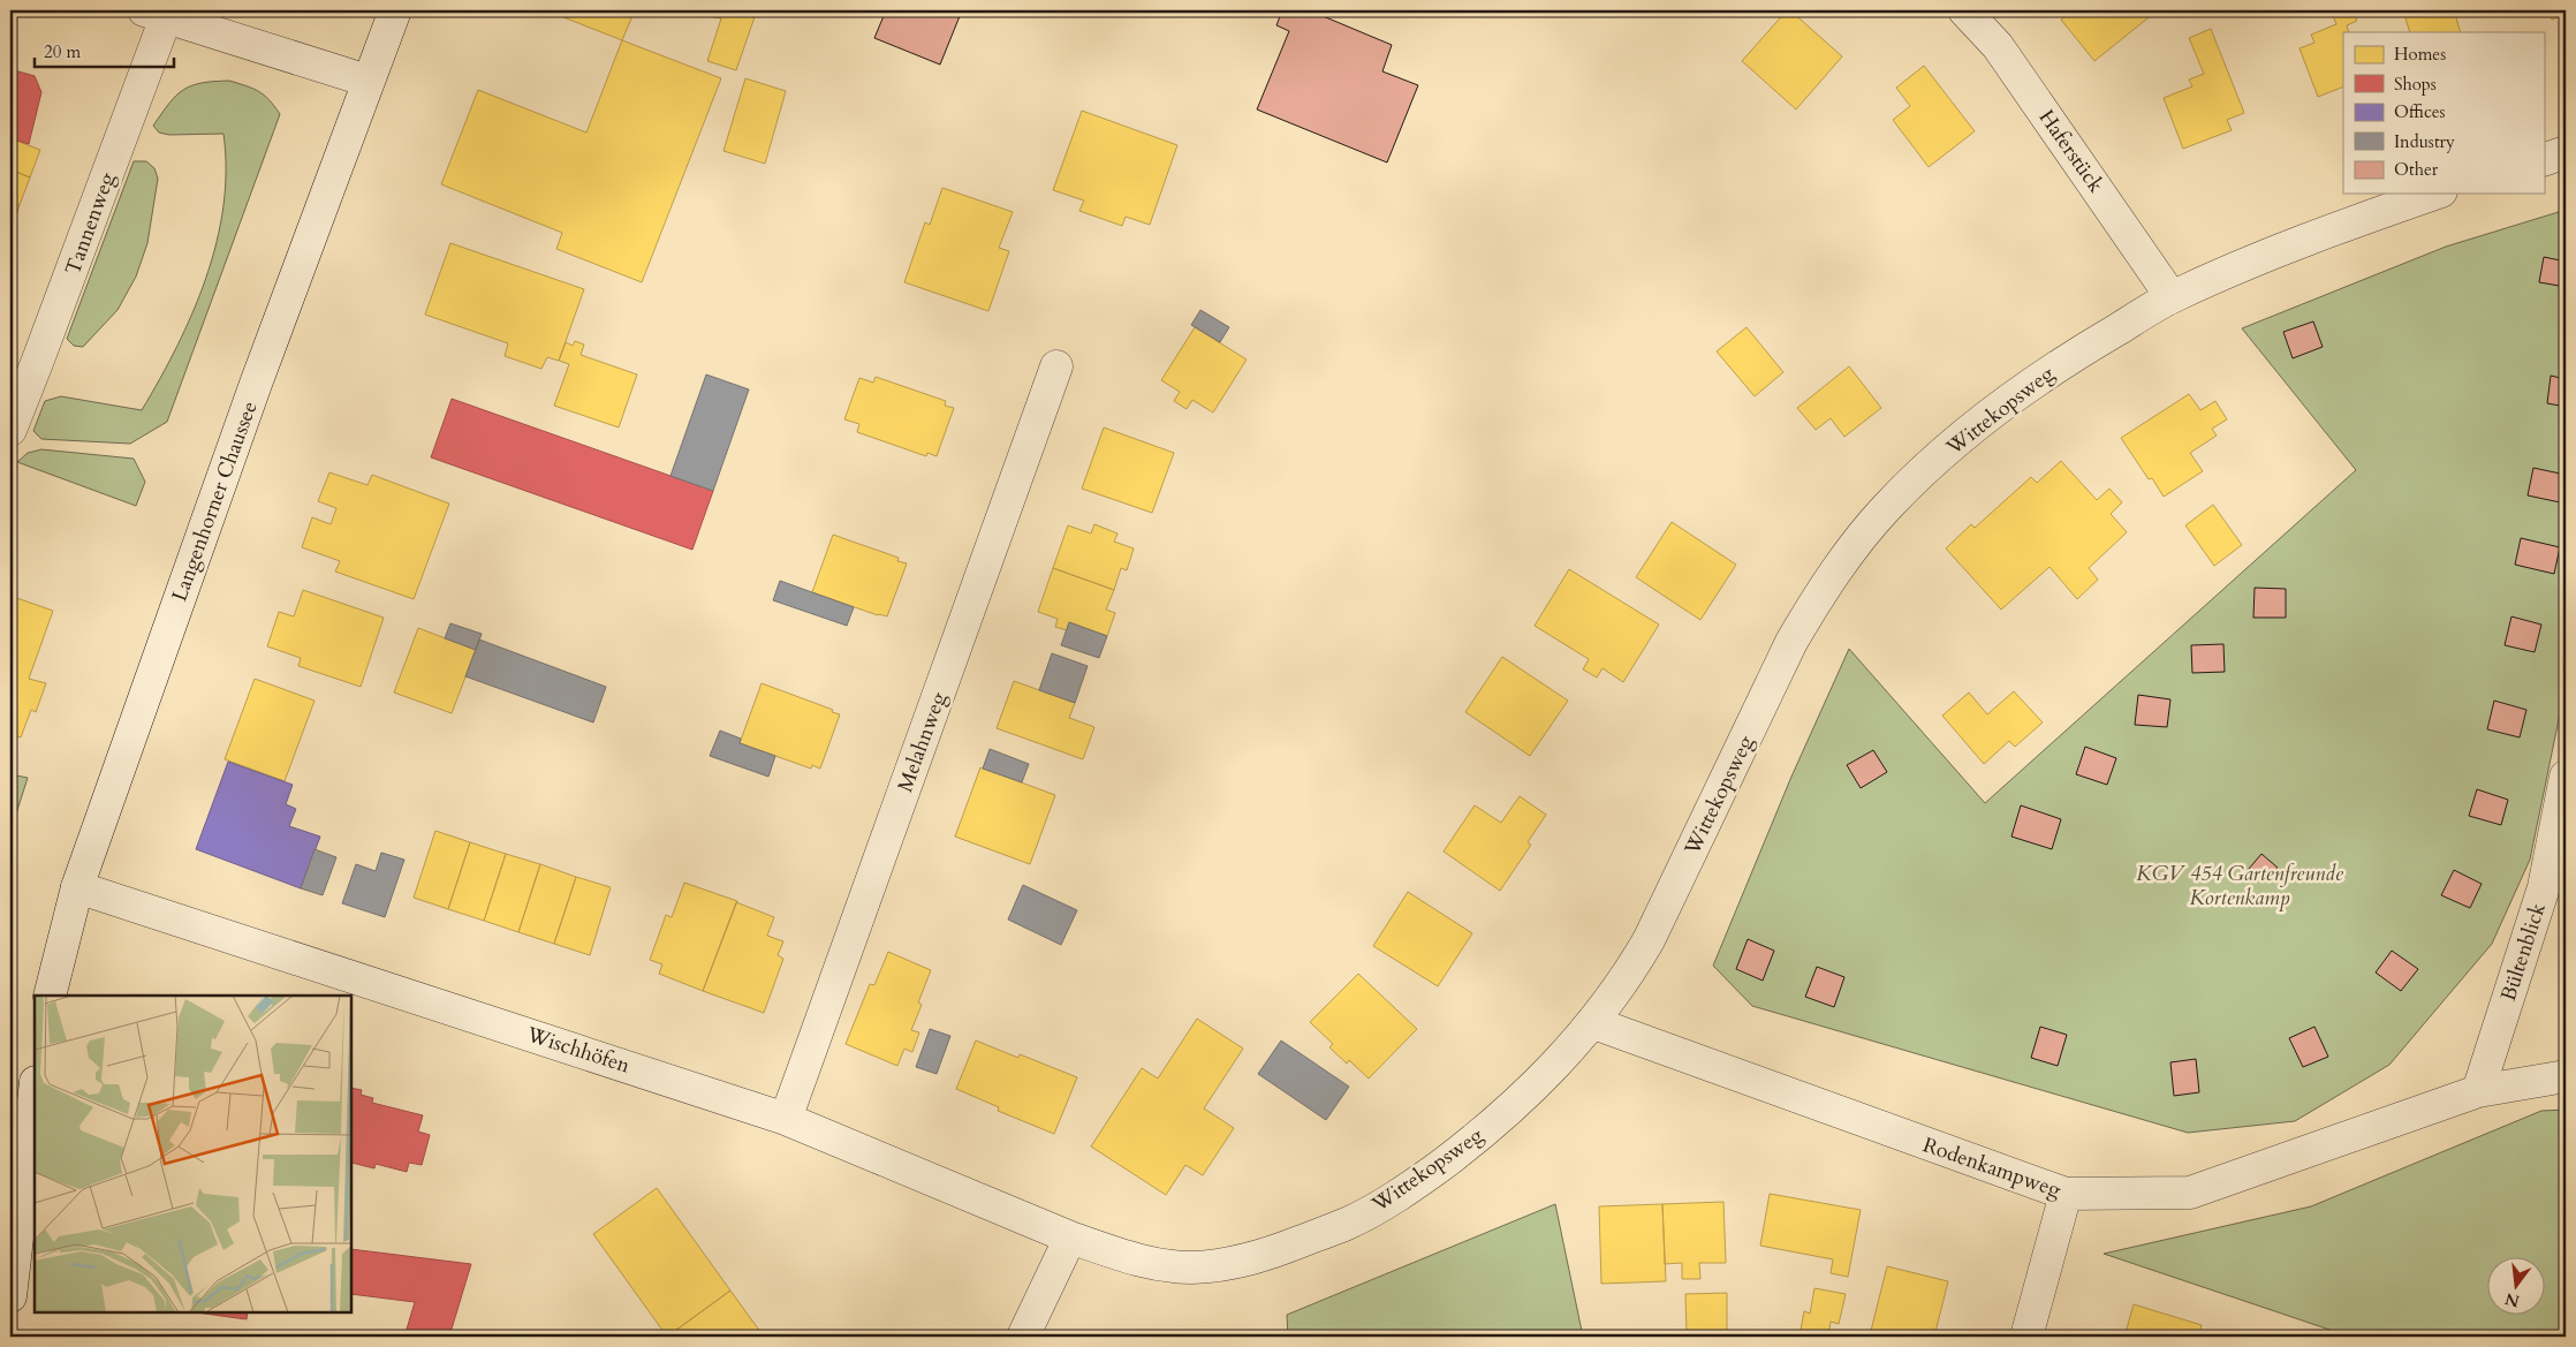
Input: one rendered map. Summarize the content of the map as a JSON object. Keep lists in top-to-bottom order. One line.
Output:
{"streets":{"street":["Haferstück","Tannenweg","Wittekopsweg","Langenhorner Chaussee","Melahnweg","Bültenblick","Wischhöfen","Rodenkampweg"]},"crossings":[["Haferstück","Wittekopsweg"],["Wittekopsweg","Wischhöfen"],["Wittekopsweg","Rodenkampweg"],["Langenhorner Chaussee","Wischhöfen"],["Melahnweg","Wischhöfen"],["Bültenblick","Rodenkampweg"]],"parks":["KGV 454 Gartenfreunde Kortenkamp"],"legend":["Homes","Shops","Offices","Industry","Other"],"scale_bar":"20 m","north":"bottom"}
